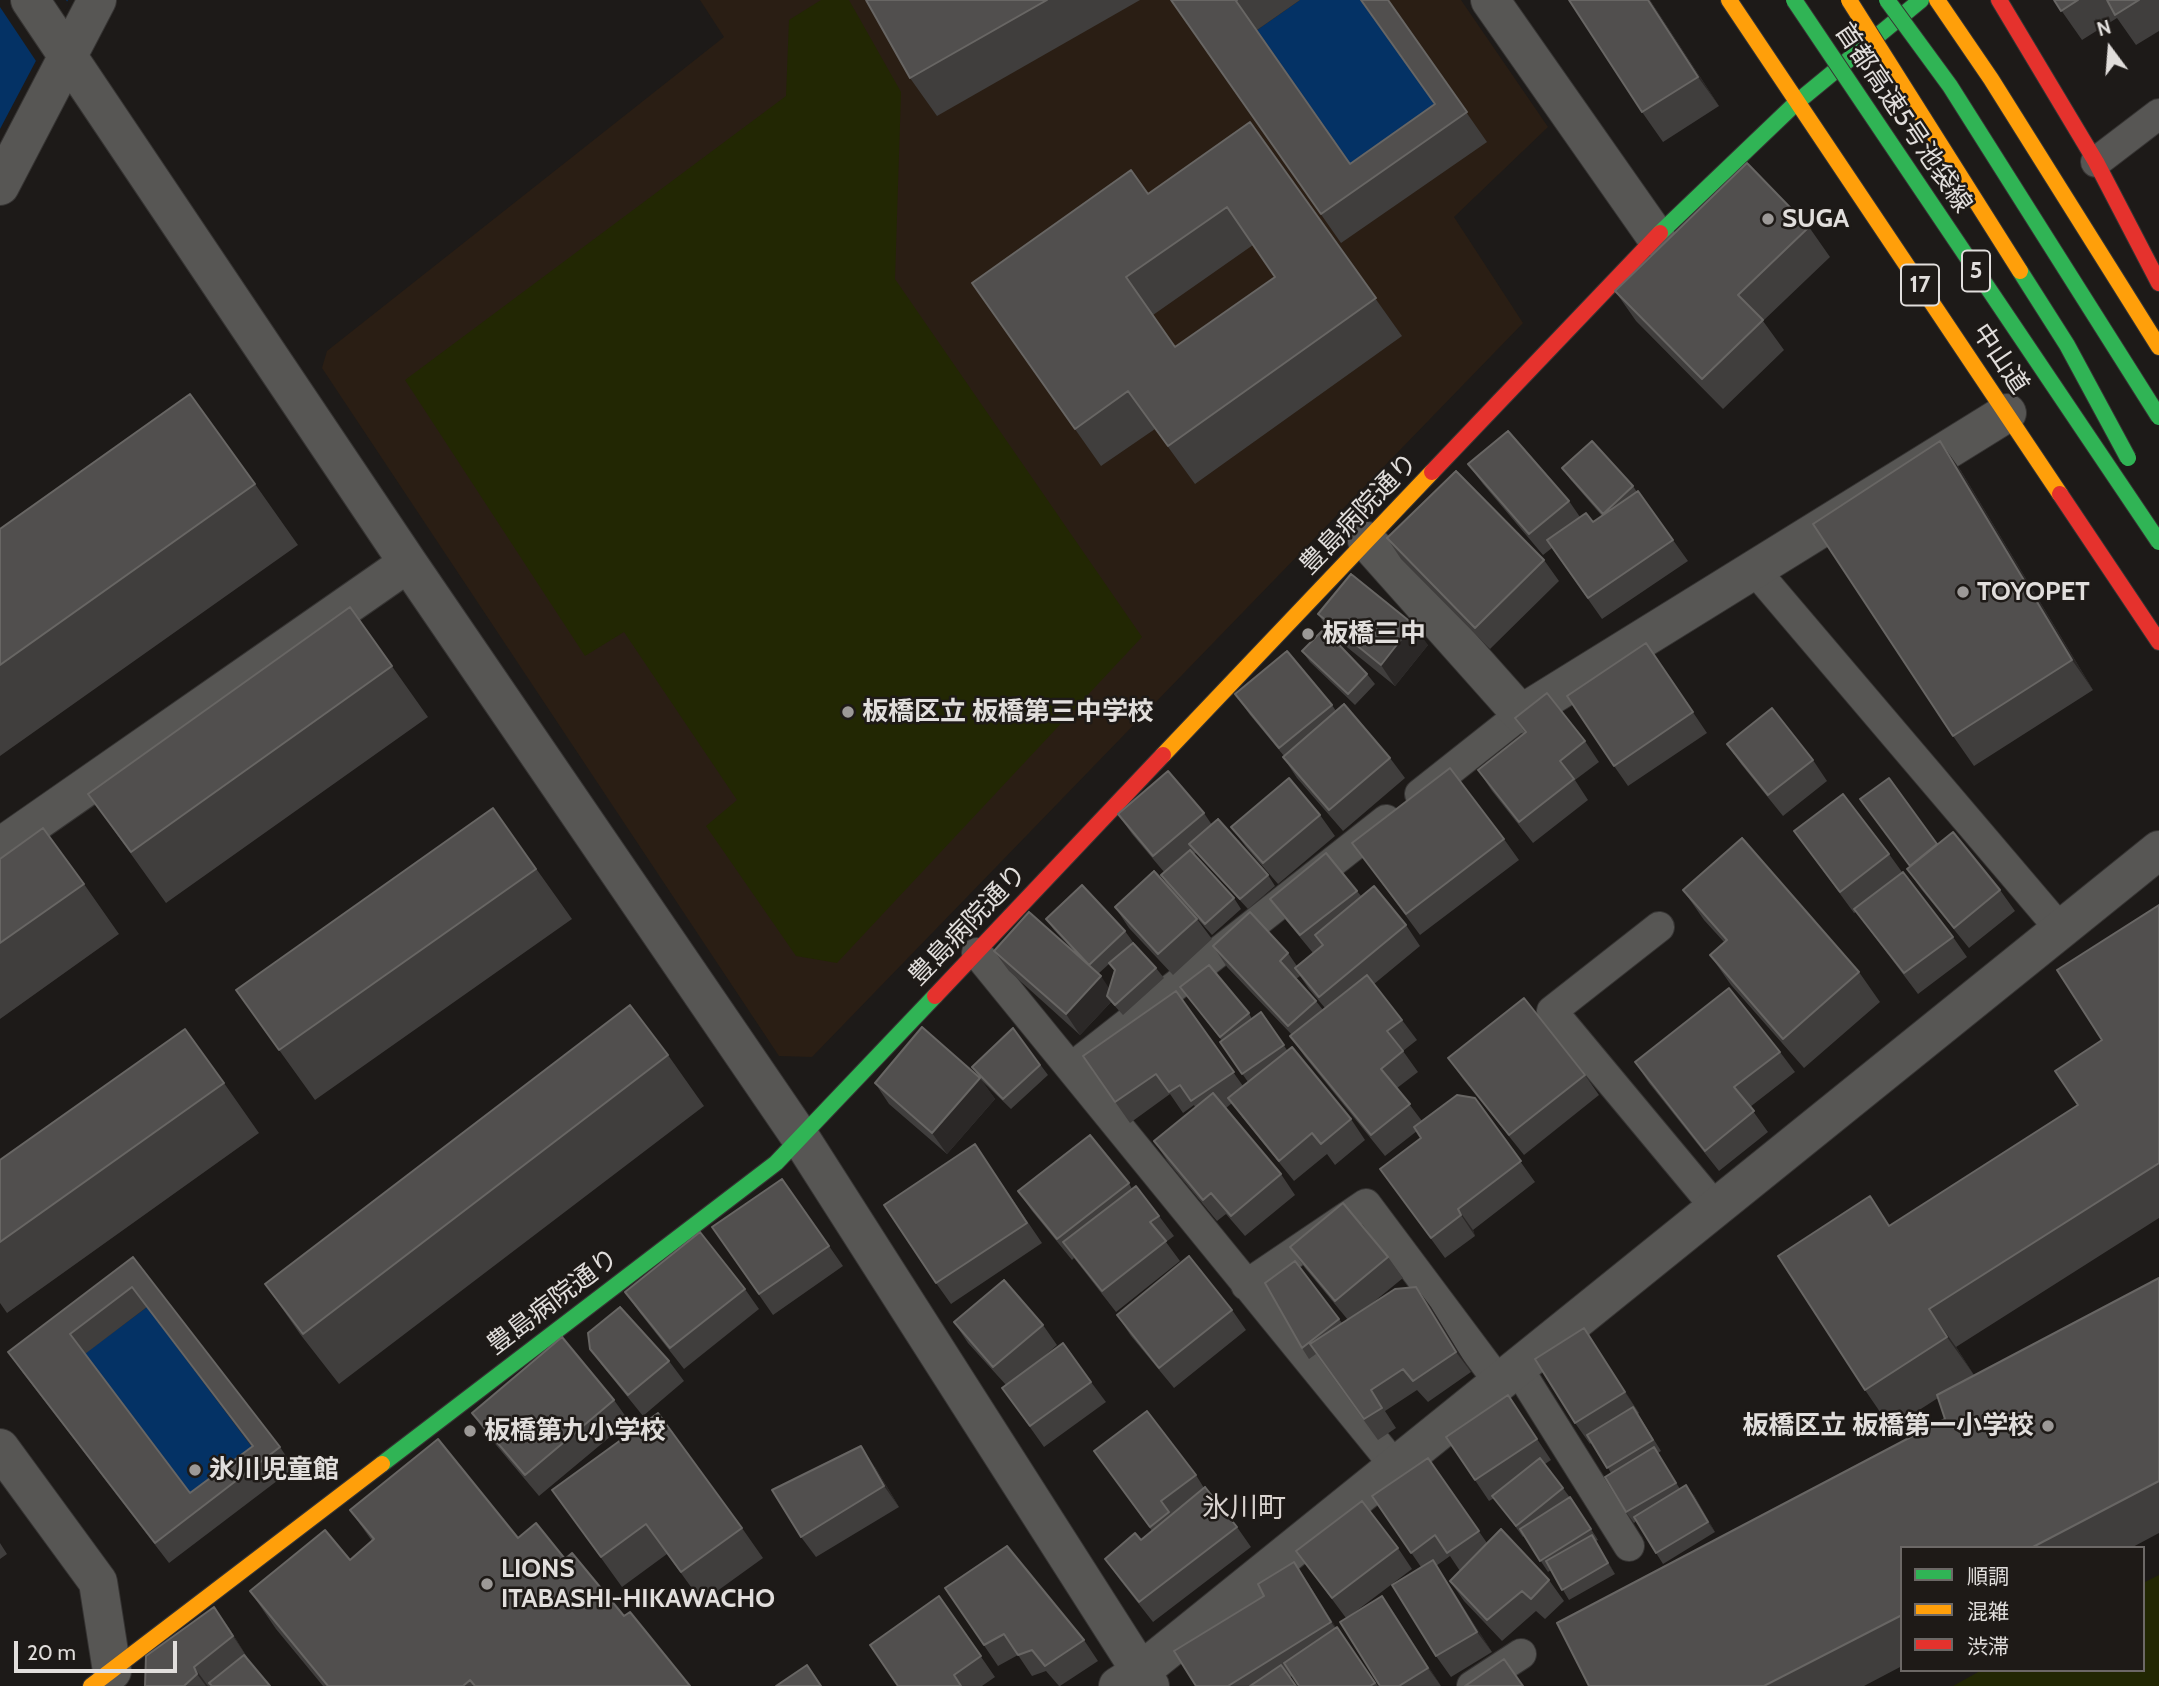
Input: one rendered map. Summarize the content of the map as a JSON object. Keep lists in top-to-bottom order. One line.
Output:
{"streets":{"main road":["首都高速5号池袋線","5","17","中山道","豊島病院通り"]},"crossings":[["中山道","豊島病院通り"]],"districts":["氷川町"],"places":["SUGA","TOYOPET","板橋三中","板橋区立 板橋第三中学校","板橋区立 板橋第一小学校","板橋第九小学校","氷川児童館","LIONS ITABASHI-HIKAWACHO"],"legend":["順調","混雑","渋滞"],"scale_bar":"20 m","north":"top"}
